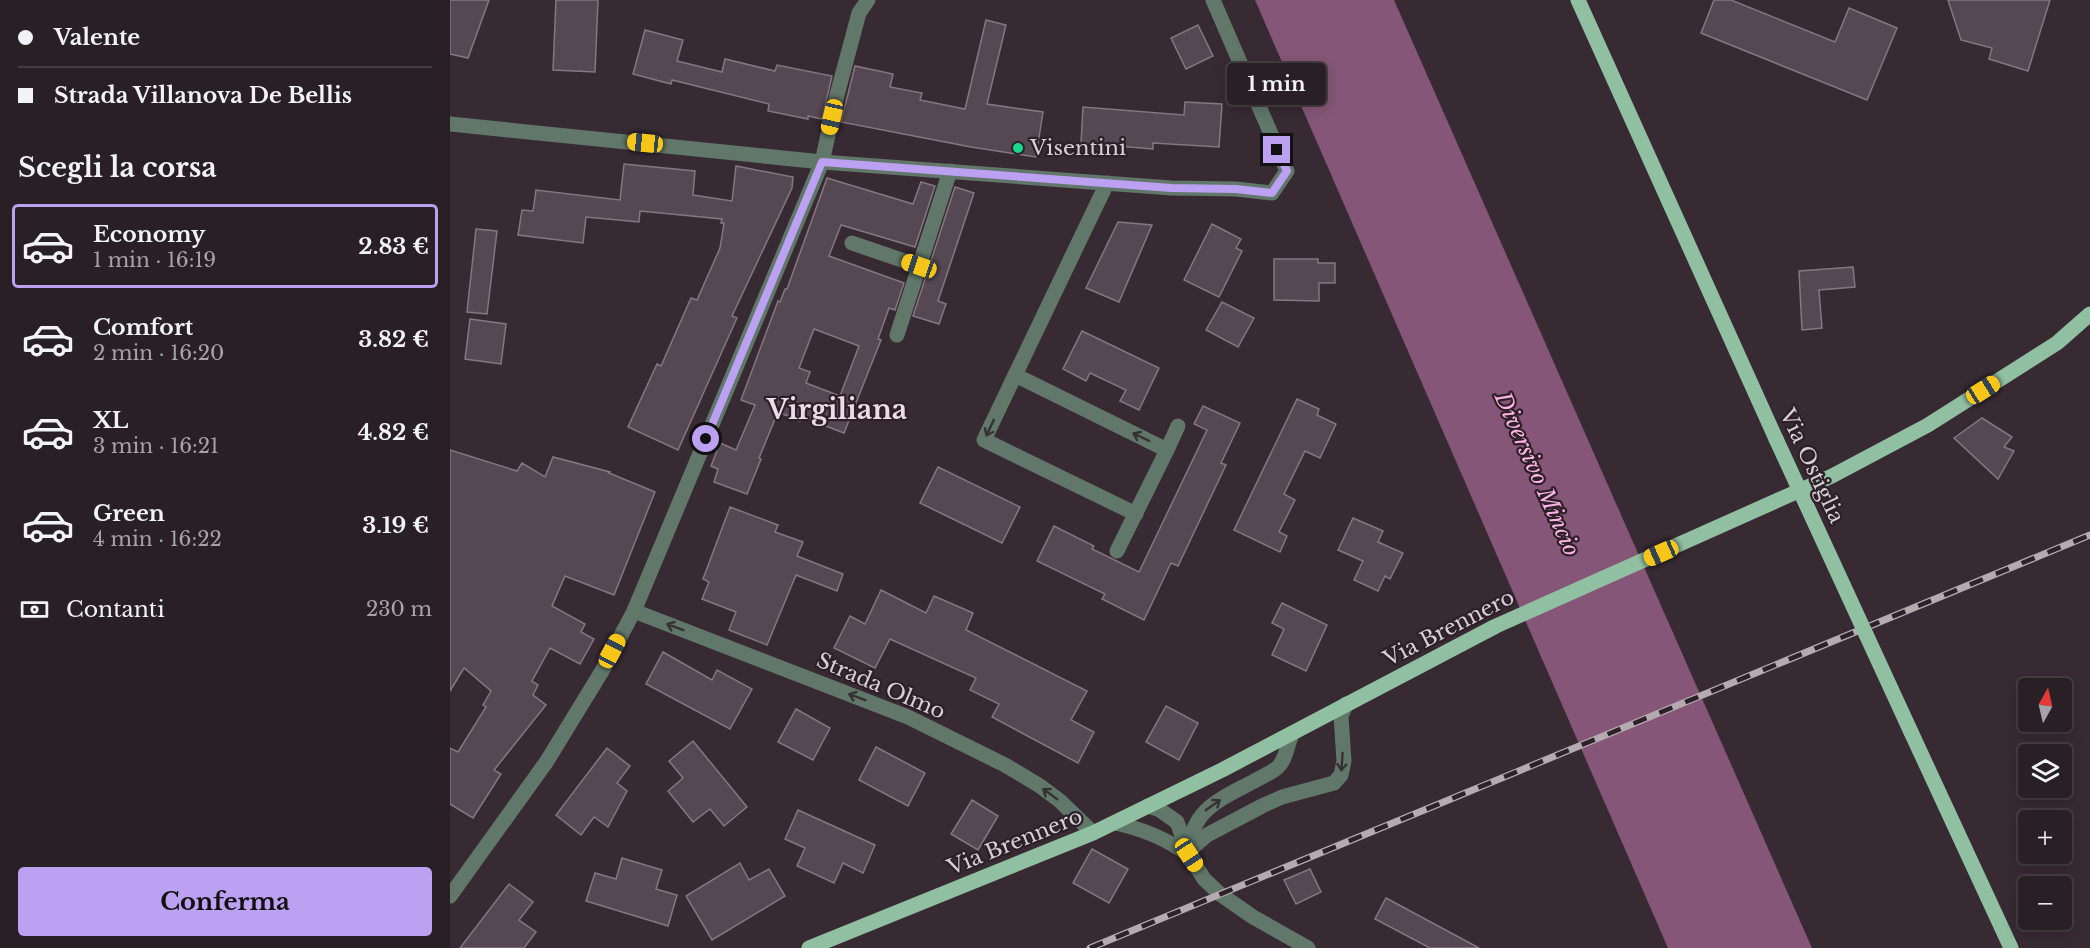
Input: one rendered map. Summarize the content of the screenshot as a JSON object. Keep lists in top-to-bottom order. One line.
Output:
{"streets":{"main road":["Via Ostiglia","Via Brennero"],"street":["Strada Olmo"]},"crossings":[["Via Brennero","Strada Olmo"]],"one_way":["Strada Olmo"],"districts":["Virgiliana"],"water":["Diversivo Mincio"],"places":["Visentini"],"north":"top","page":{"banner":["Valente","Strada Villanova De Bellis"],"bubble":"1 min","heading":"Scegli la corsa","list":[{"name":"Economy","note":"1 min · 16:19","value":"2.83 €"},{"name":"Comfort","note":"2 min · 16:20","value":"3.82 €"},{"name":"XL","note":"3 min · 16:21","value":"4.82 €"},{"name":"Green","note":"4 min · 16:22","value":"3.19 €"}],"pay":["Contanti","230 m"],"map_buttons":["+","−"],"buttons":"Conferma"}}
